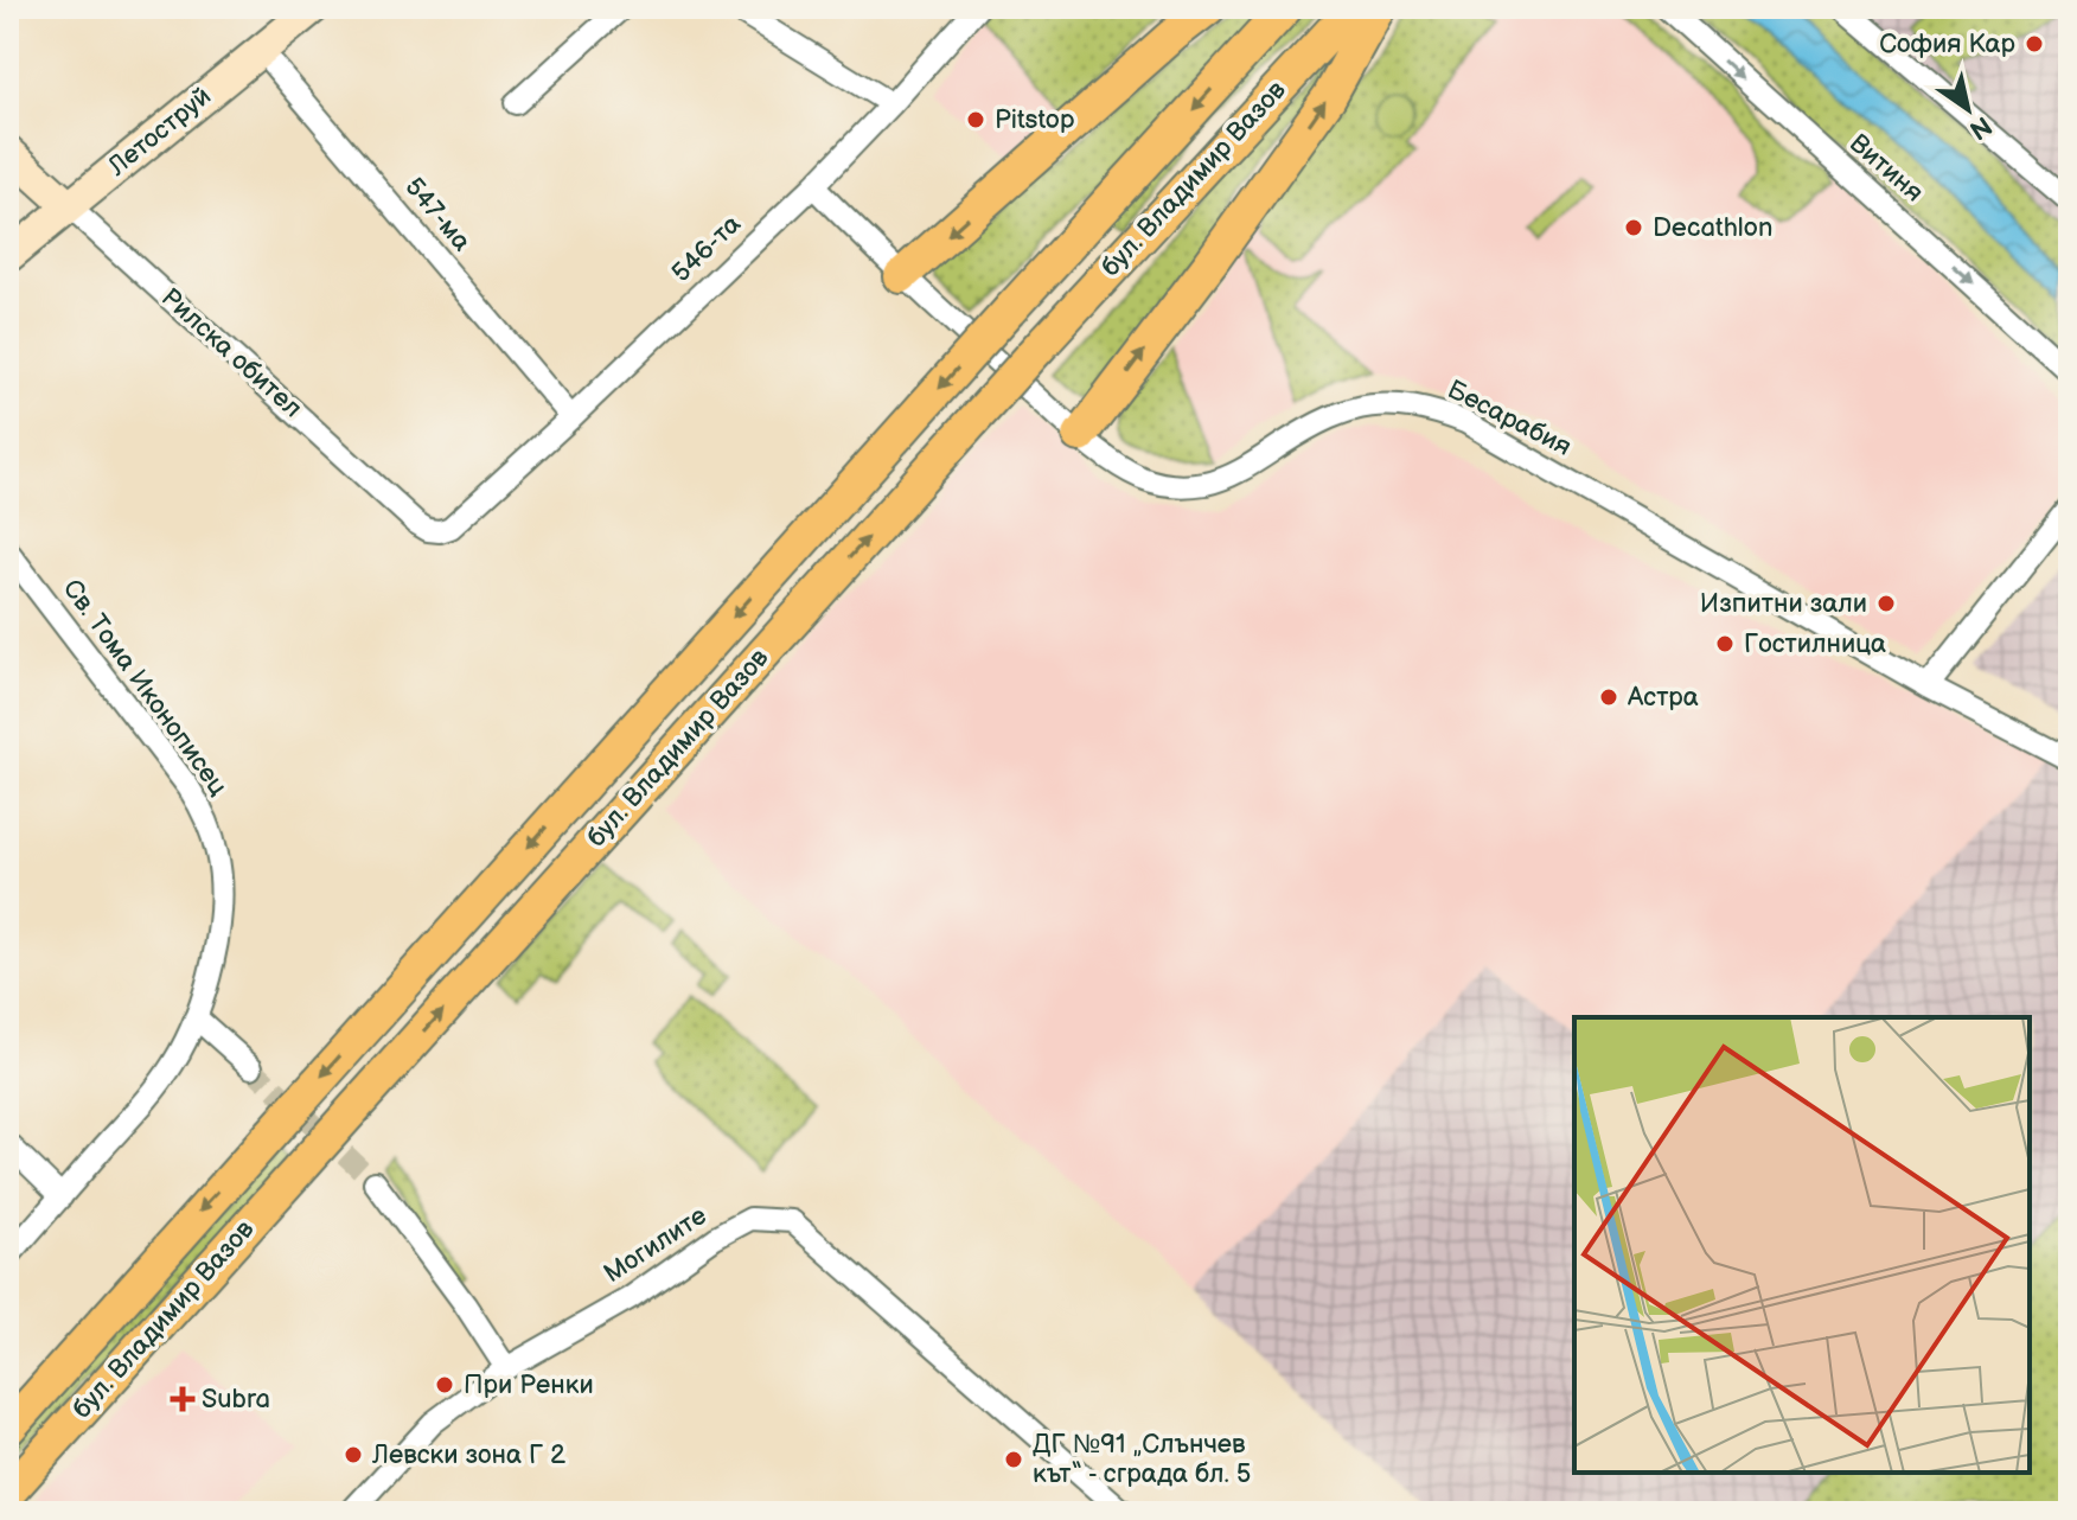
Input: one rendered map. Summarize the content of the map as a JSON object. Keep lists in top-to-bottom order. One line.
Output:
{"streets":{"main road":["бул. Владимир Вазов"],"street":["Летоструй","Витиня","547-ма","546-та","Рилска обител","Бесарабия","Св. Тома Иконописец","Могилите"]},"crossings":[["Летоструй","547-ма"],["Летоструй","Рилска обител"],["547-ма","546-та"],["546-та","Рилска обител"],["546-та","Бесарабия"]],"places":{"other":["София Кар","Pitstop","Decathlon","Изпитни зали","Гостилница","Астра","При Ренки","Левски зона Г 2","ДГ №91 „Слънчев кът“ - сграда бл. 5"],"health":["Subra"]},"north":"bottom right"}
